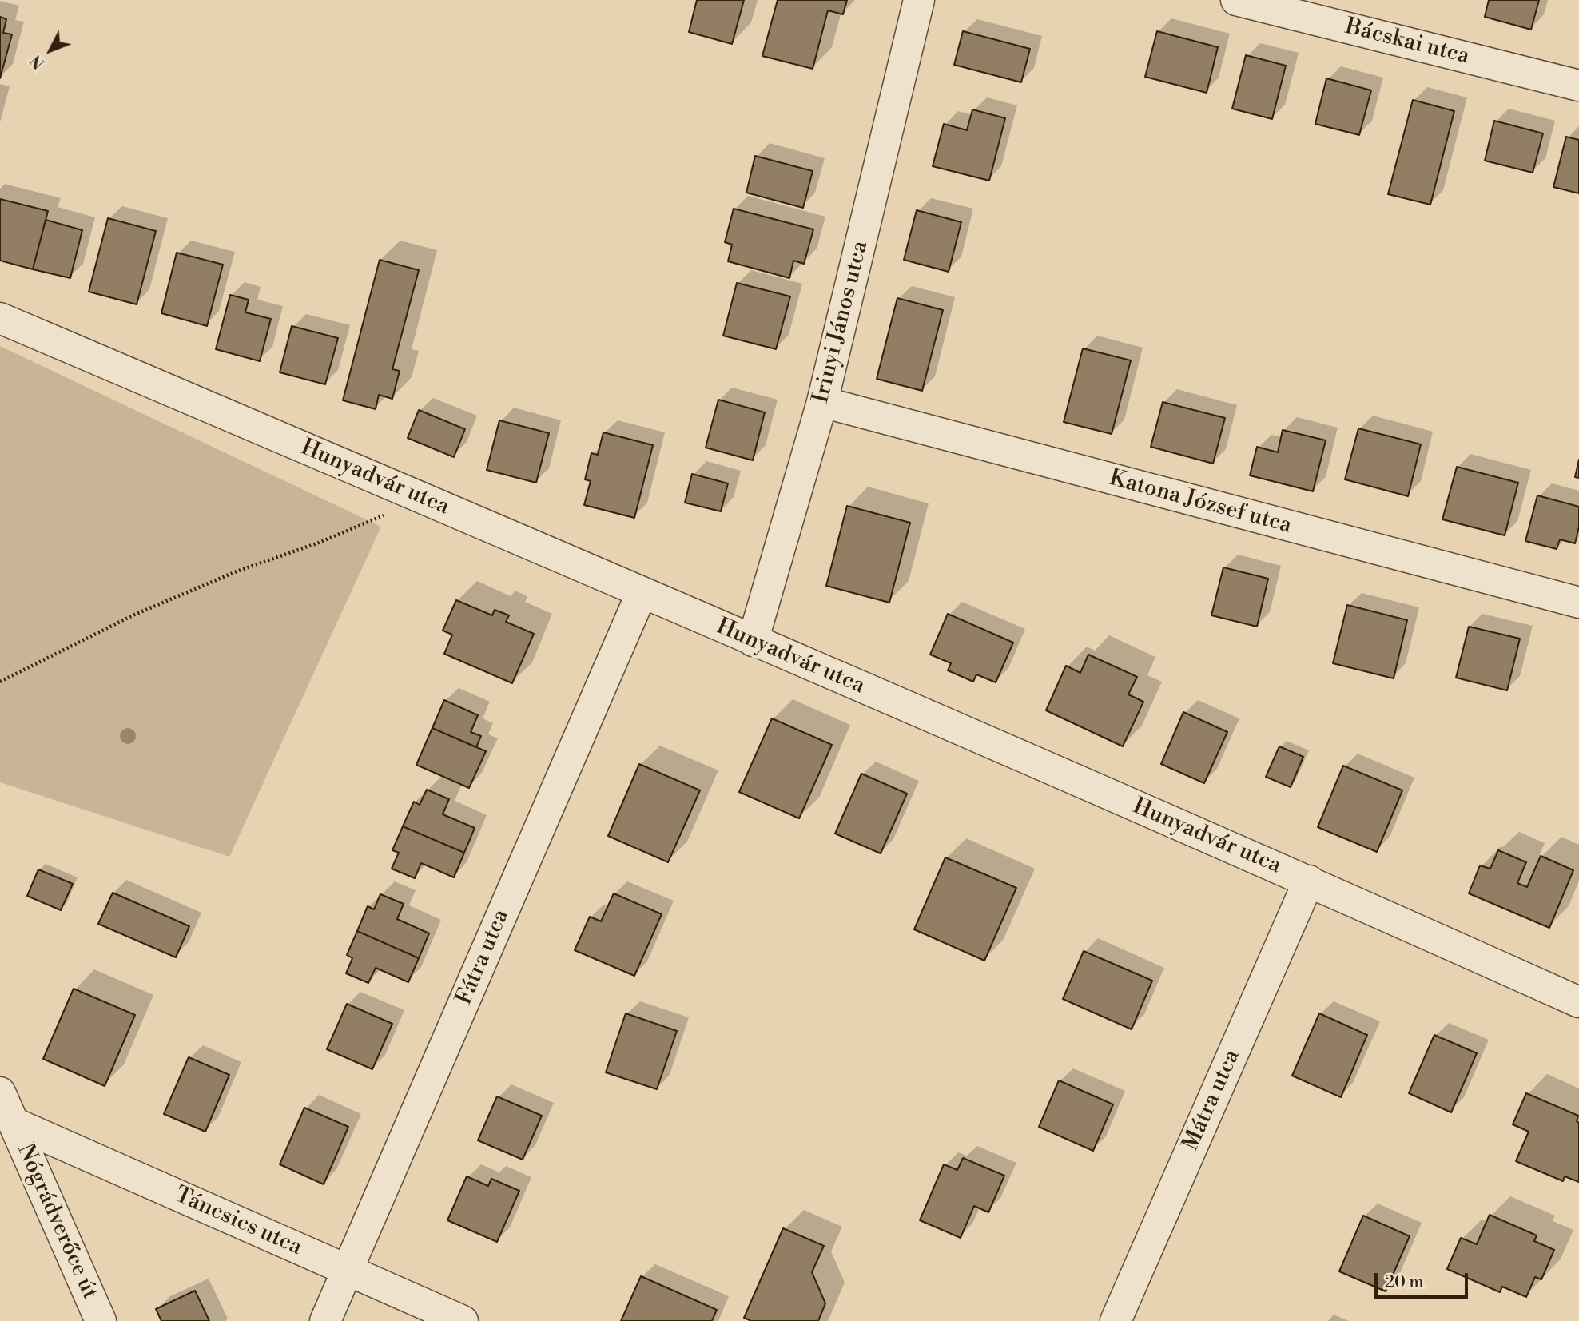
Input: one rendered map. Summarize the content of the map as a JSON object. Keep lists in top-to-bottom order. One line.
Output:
{"streets":{"street":["Bácskai utca","Irinyi János utca","Hunyadvár utca","Katona József utca","Fátra utca","Mátra utca","Nógrádverőce út","Táncsics utca"]},"crossings":[["Irinyi János utca","Hunyadvár utca"],["Irinyi János utca","Katona József utca"],["Hunyadvár utca","Fátra utca"],["Hunyadvár utca","Mátra utca"],["Fátra utca","Táncsics utca"],["Nógrádverőce út","Táncsics utca"]],"scale_bar":"20 m","north":"bottom left"}
